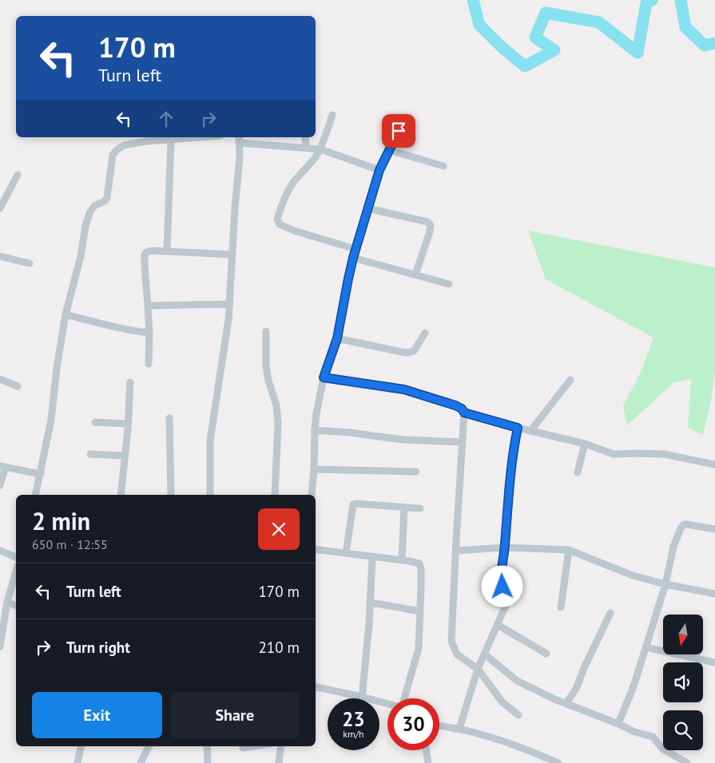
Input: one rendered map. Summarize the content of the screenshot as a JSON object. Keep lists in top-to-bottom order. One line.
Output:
{"north":"bottom","page":{"turn":["170 m","Turn left"],"heading":["2 min","650 m · 12:55"],"list":[{"name":"Turn left","value":"170 m"},{"name":"Turn right","value":"210 m"}],"buttons":["Exit","Share"],"speed":"23 km/h","limit":"30"}}
